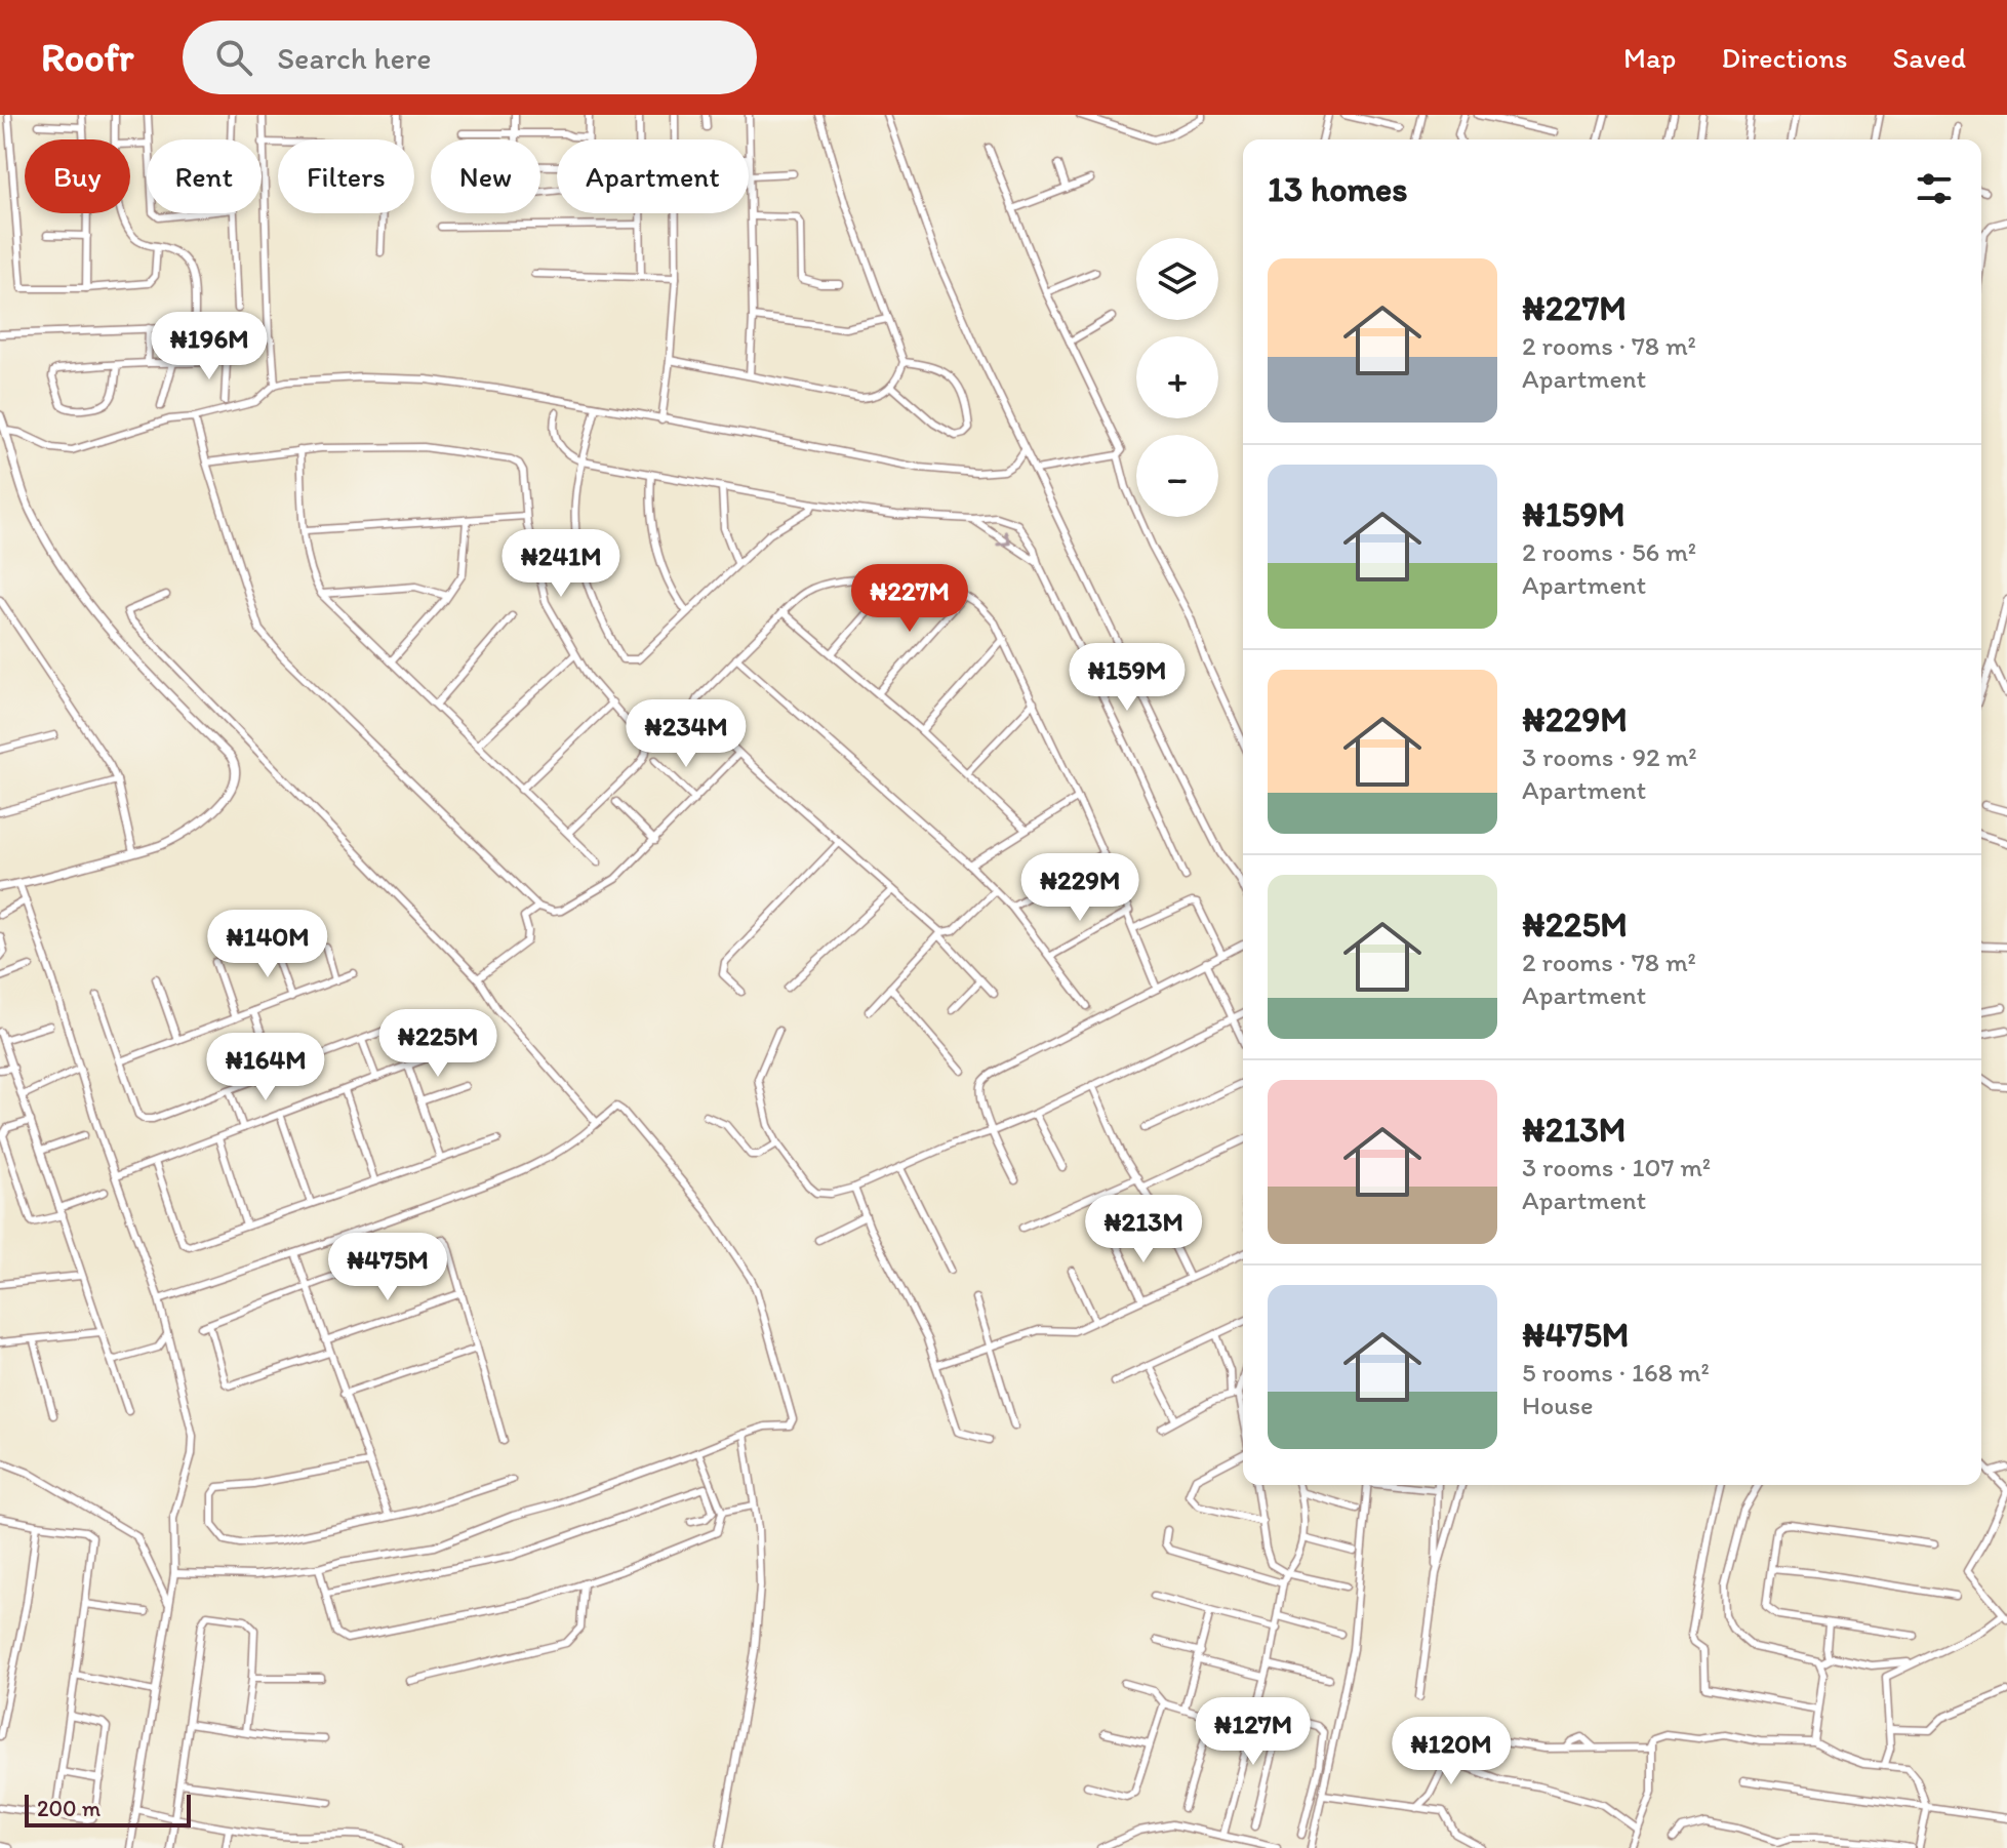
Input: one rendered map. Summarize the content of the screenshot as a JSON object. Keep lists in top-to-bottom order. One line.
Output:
{"scale_bar":"200 m","page":{"header":"Roofr","search":"Search here","nav":["Map","Directions","Saved"],"chip":["Buy","Rent","Filters","New","Apartment"],"heading":"13 homes","map_buttons":["+","−"],"list":[{"name":"₦227M","note":"2 rooms · 78 m² · Apartment"},{"name":"₦159M","note":"2 rooms · 56 m² · Apartment"},{"name":"₦229M","note":"3 rooms · 92 m² · Apartment"},{"name":"₦225M","note":"2 rooms · 78 m² · Apartment"},{"name":"₦213M","note":"3 rooms · 107 m² · Apartment"},{"name":"₦475M","note":"5 rooms · 168 m² · House"}],"price":["₦196M","₦241M","₦227M","₦159M","₦234M","₦229M","₦140M","₦225M","₦164M","₦213M","₦475M","₦127M","₦120M"],"scale":"200 m"}}
